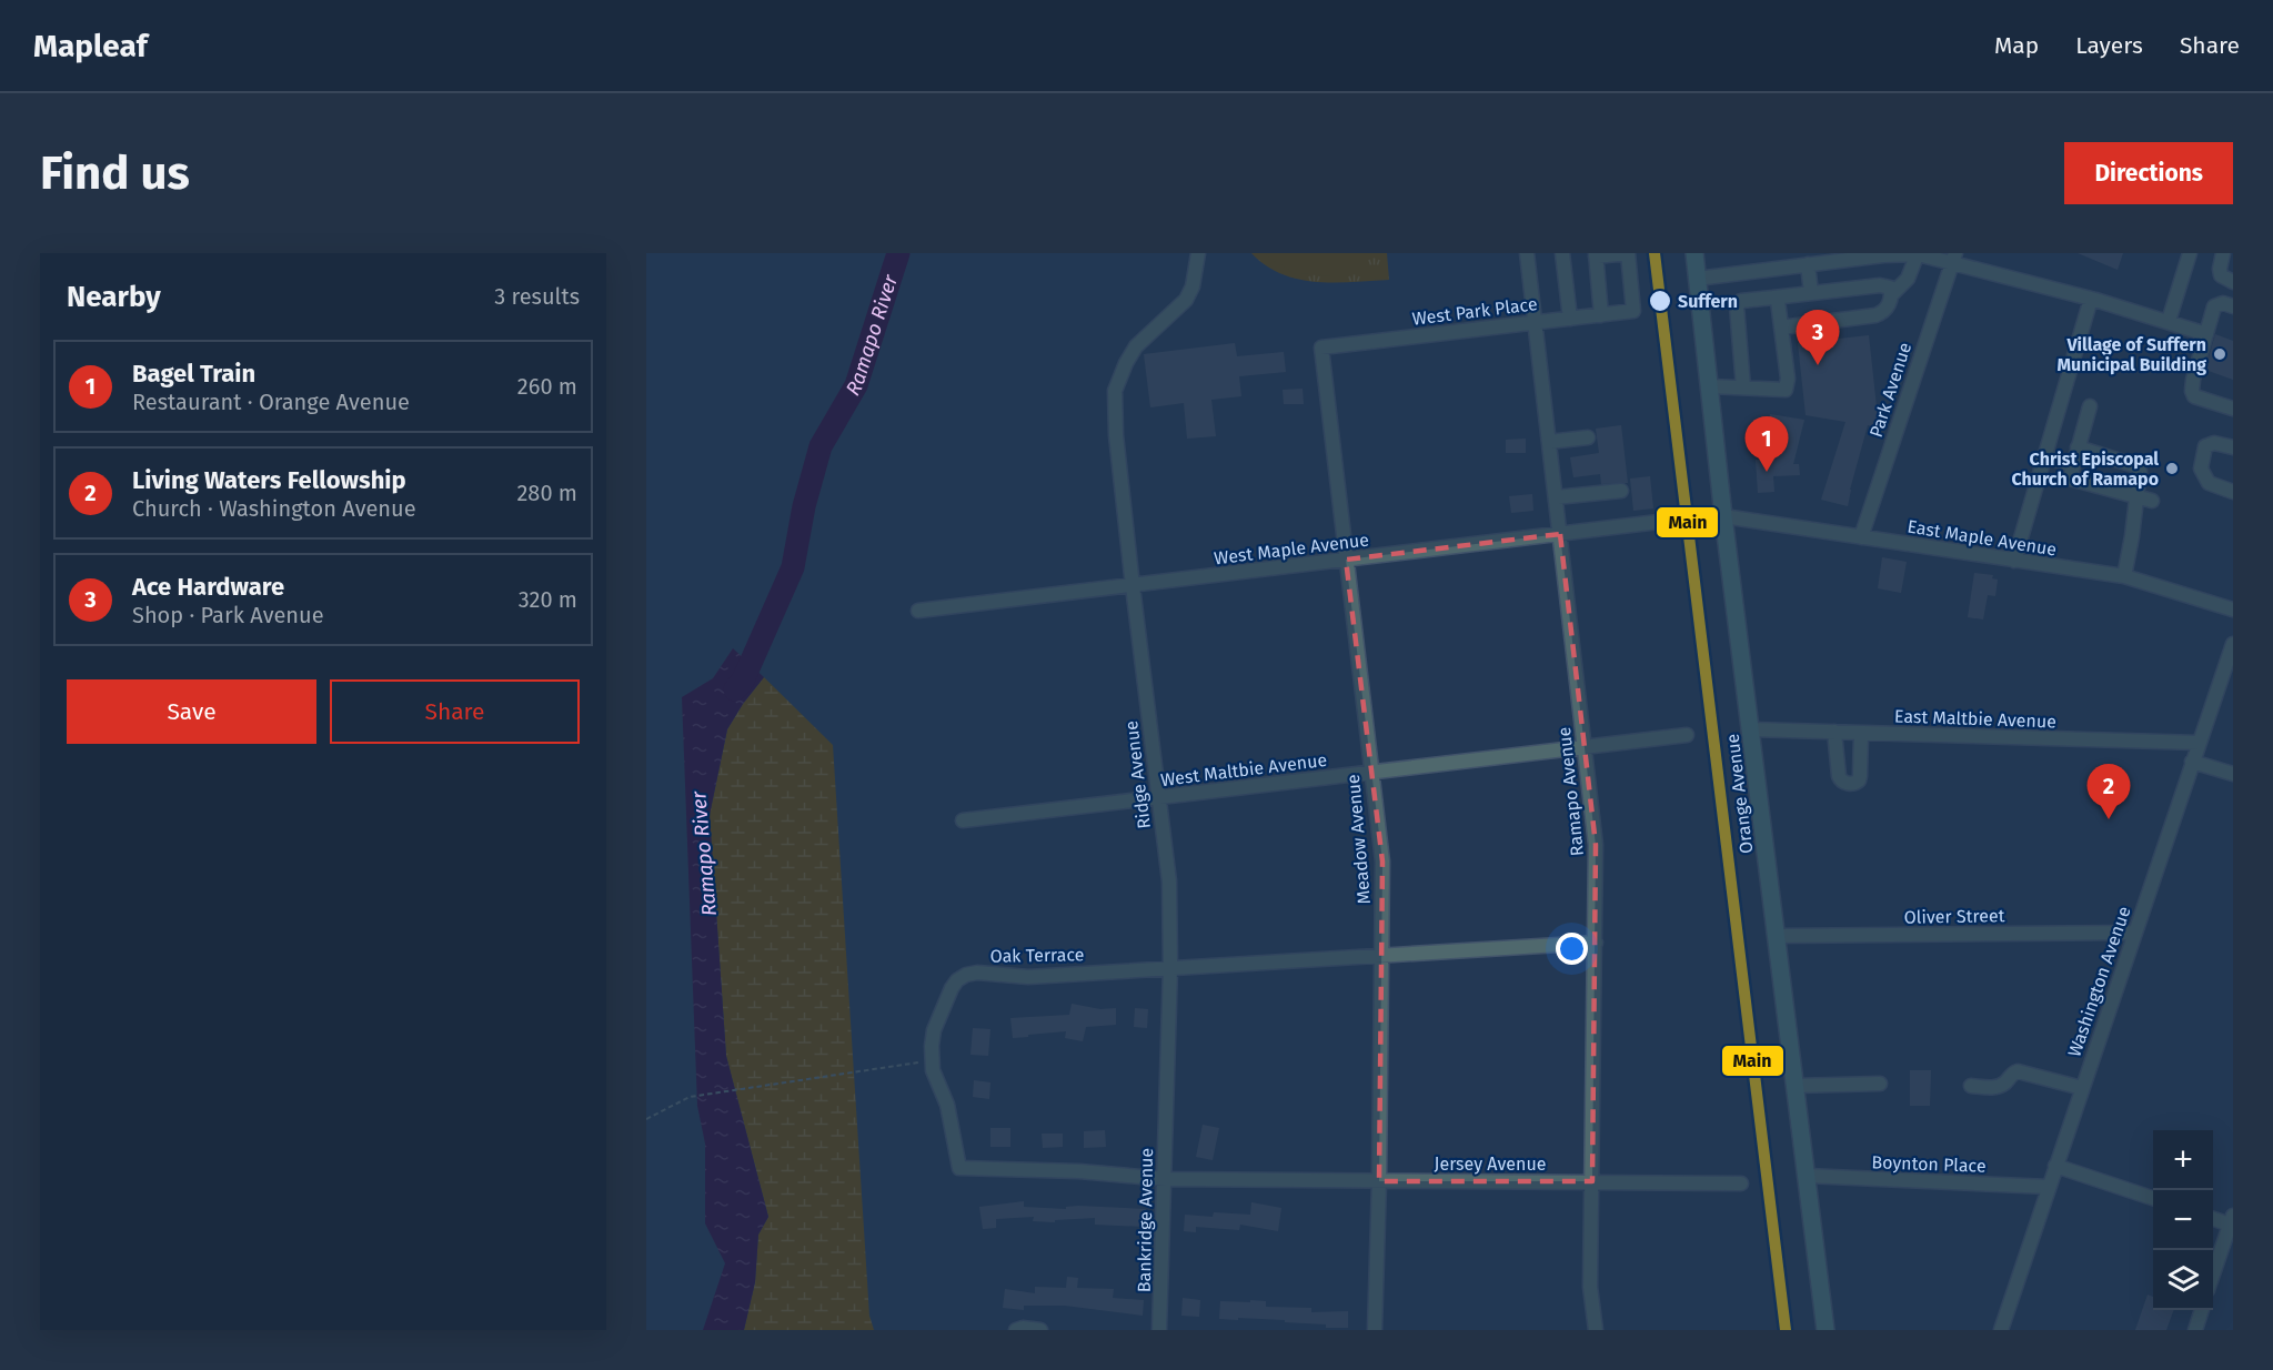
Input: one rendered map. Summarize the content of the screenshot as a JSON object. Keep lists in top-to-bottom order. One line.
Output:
{"streets":{"main road":["Orange Avenue"],"street":["West Park Place","Park Avenue","East Maple Avenue","West Maple Avenue","East Maltbie Avenue","West Maltbie Avenue","Ridge Avenue","Ramapo Avenue","Meadow Avenue","Oliver Street","Oak Terrace","Washington Avenue","Jersey Avenue","Boynton Place","Bankridge Avenue"]},"crossings":[["West Park Place","Ramapo Avenue"],["West Park Place","Meadow Avenue"],["Park Avenue","East Maple Avenue"],["East Maple Avenue","Orange Avenue"],["West Maple Avenue","Ridge Avenue"],["West Maple Avenue","Ramapo Avenue"],["West Maple Avenue","Meadow Avenue"],["East Maltbie Avenue","Orange Avenue"],["East Maltbie Avenue","Washington Avenue"],["West Maltbie Avenue","Ridge Avenue"],["West Maltbie Avenue","Ramapo Avenue"],["West Maltbie Avenue","Meadow Avenue"],["Ridge Avenue","Oak Terrace"],["Ridge Avenue","Bankridge Avenue"],["Ramapo Avenue","Oak Terrace"],["Ramapo Avenue","Jersey Avenue"],["Orange Avenue","Oliver Street"],["Orange Avenue","Boynton Place"],["Meadow Avenue","Oak Terrace"],["Meadow Avenue","Jersey Avenue"],["Oliver Street","Washington Avenue"],["Oak Terrace","Jersey Avenue"],["Oak Terrace","Bankridge Avenue"],["Washington Avenue","Boynton Place"]],"water":["Ramapo River"],"places":["Suffern","Village of Suffern Municipal Building","Christ Episcopal Church of Ramapo"],"lines":["transit line Main"],"page":{"header":"Mapleaf","nav":["Map","Layers","Share"],"buttons":["Directions",["Save","Share"]],"title":"Find us","heading":["Nearby","3 results"],"pins":["3","1","2"],"list":[{"mark":"1","name":"Bagel Train","note":"Restaurant · Orange Avenue","value":"260 m"},{"mark":"2","name":"Living Waters Fellowship","note":"Church · Washington Avenue","value":"280 m"},{"mark":"3","name":"Ace Hardware","note":"Shop · Park Avenue","value":"320 m"}],"map_buttons":["+","−"]}}
